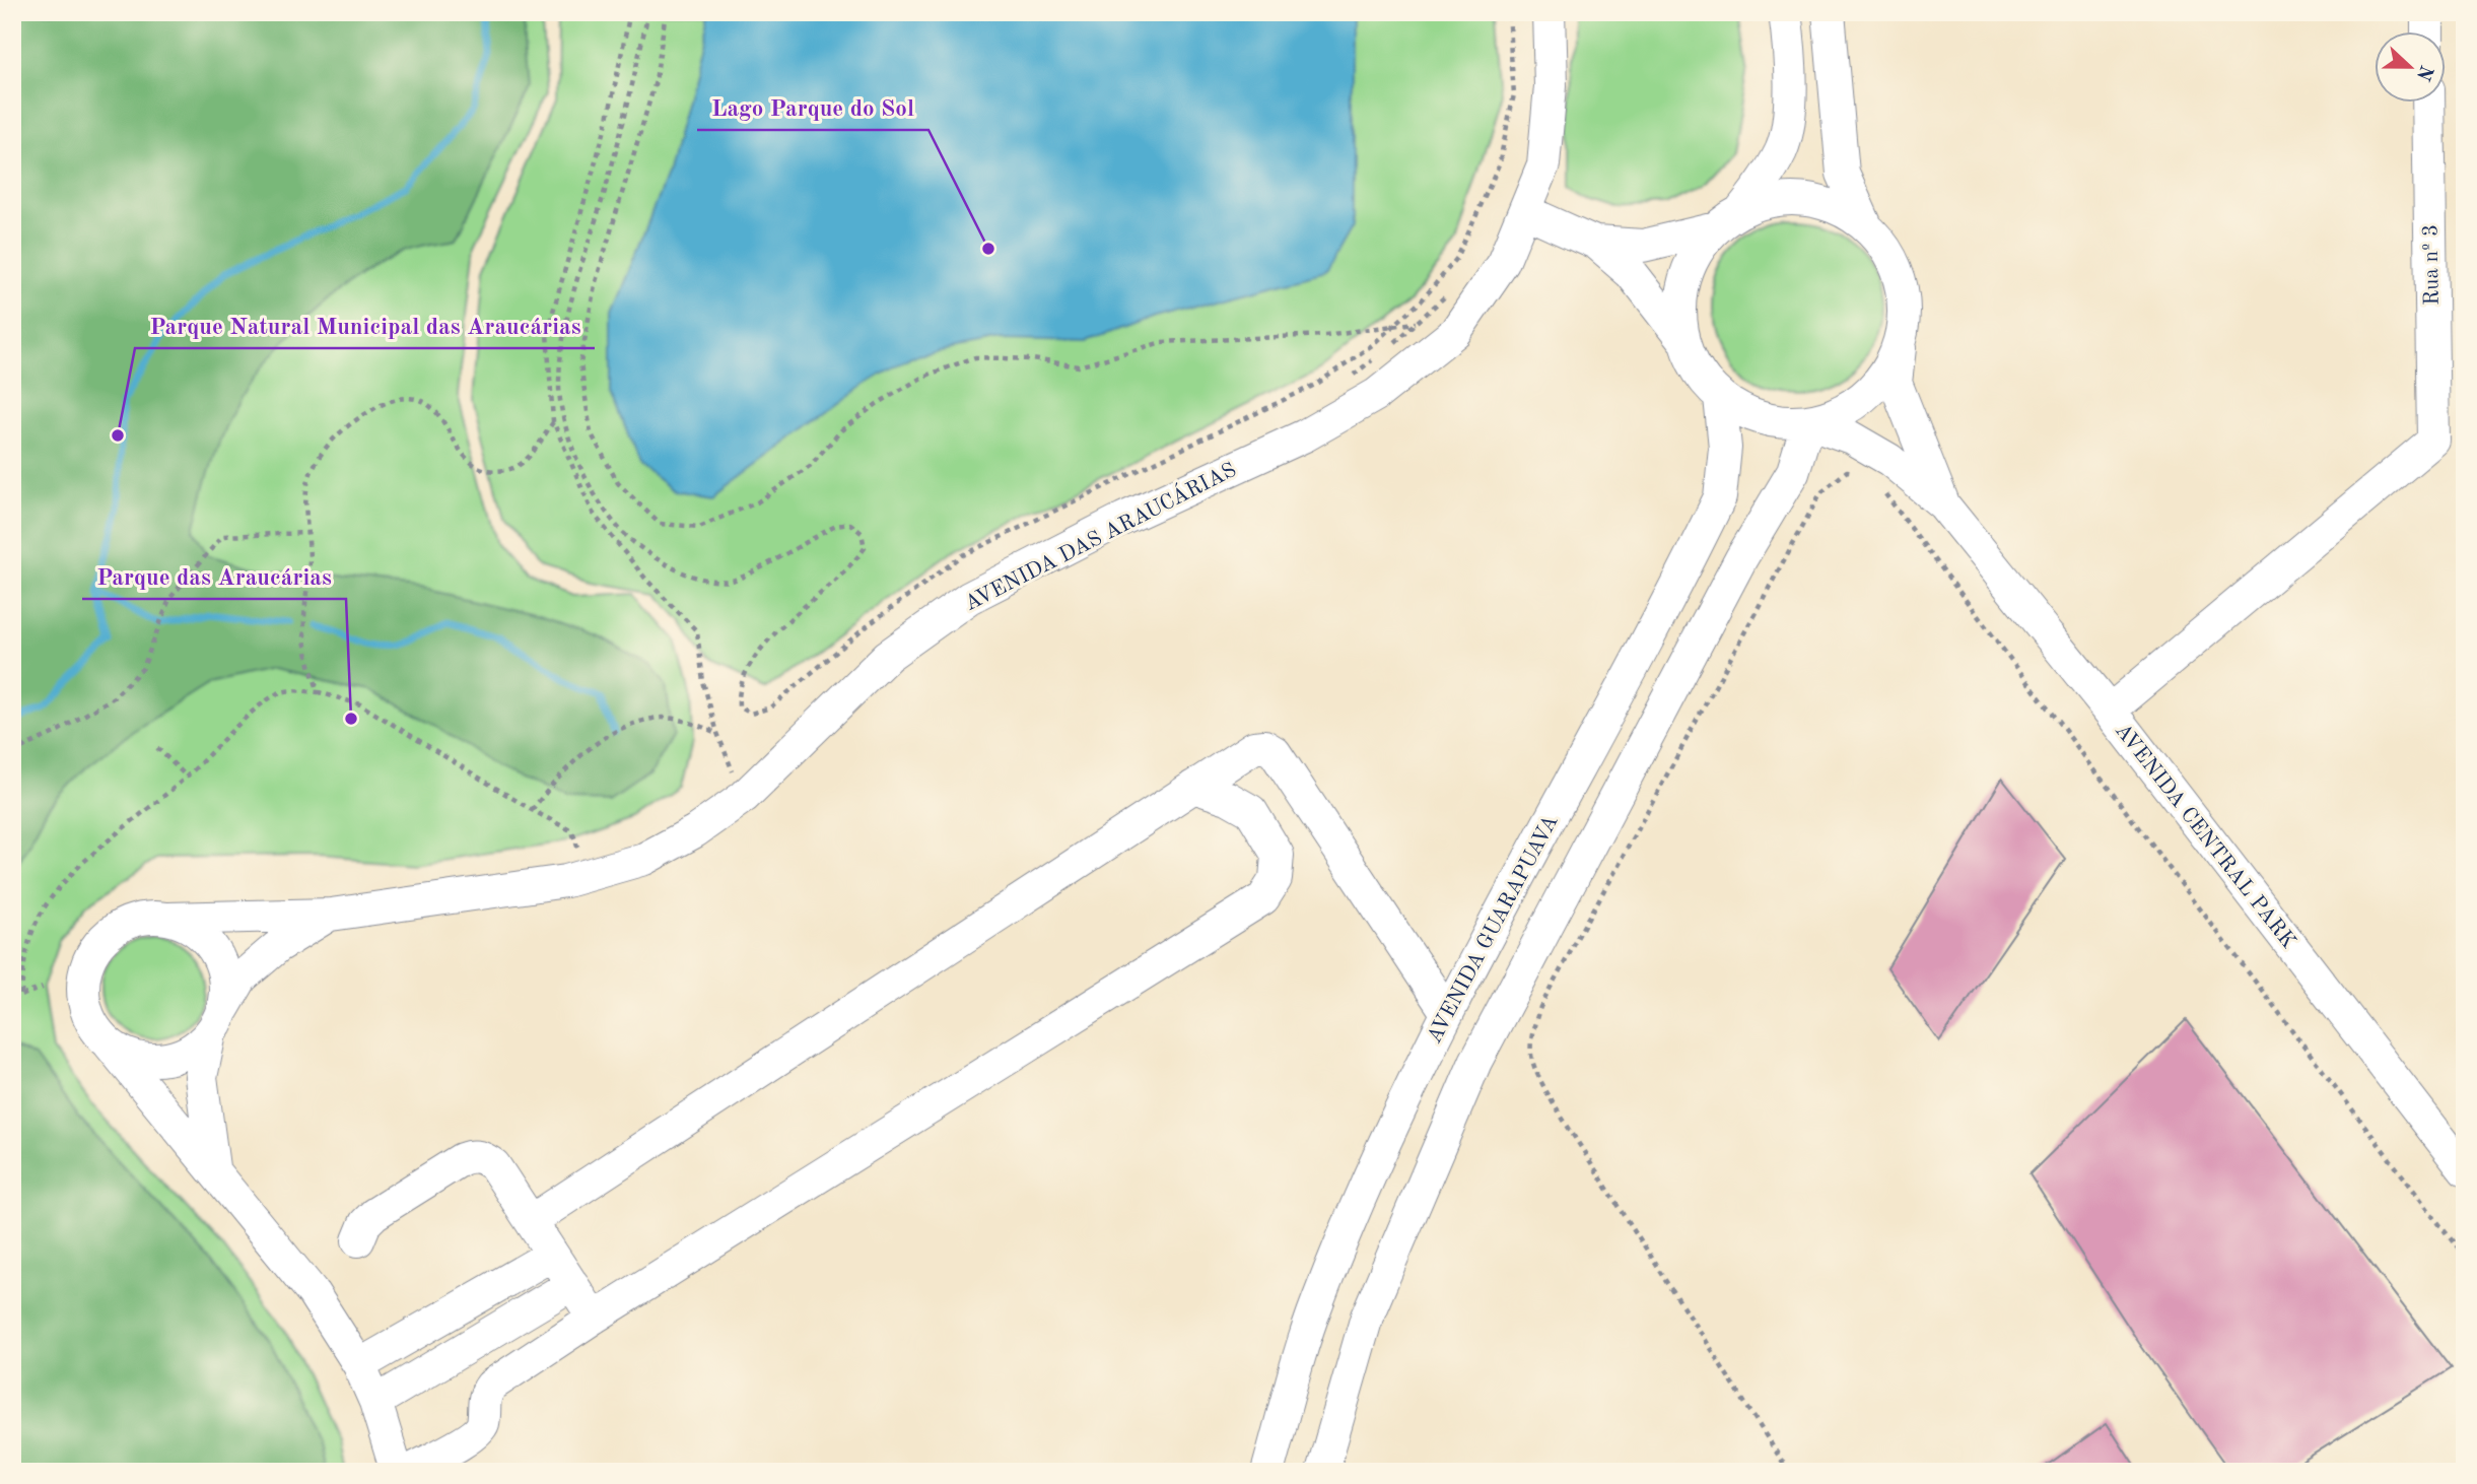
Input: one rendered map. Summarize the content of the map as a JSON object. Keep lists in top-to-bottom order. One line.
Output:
{"streets":{"street":["Rua nº 3","AVENIDA DAS ARAUCÁRIAS","AVENIDA CENTRAL PARK","AVENIDA GUARAPUAVA"]},"crossings":[["Rua nº 3","AVENIDA CENTRAL PARK"]],"places":["Lago Parque do Sol","Parque Natural Municipal das Araucárias","Parque das Araucárias"],"north":"right"}
